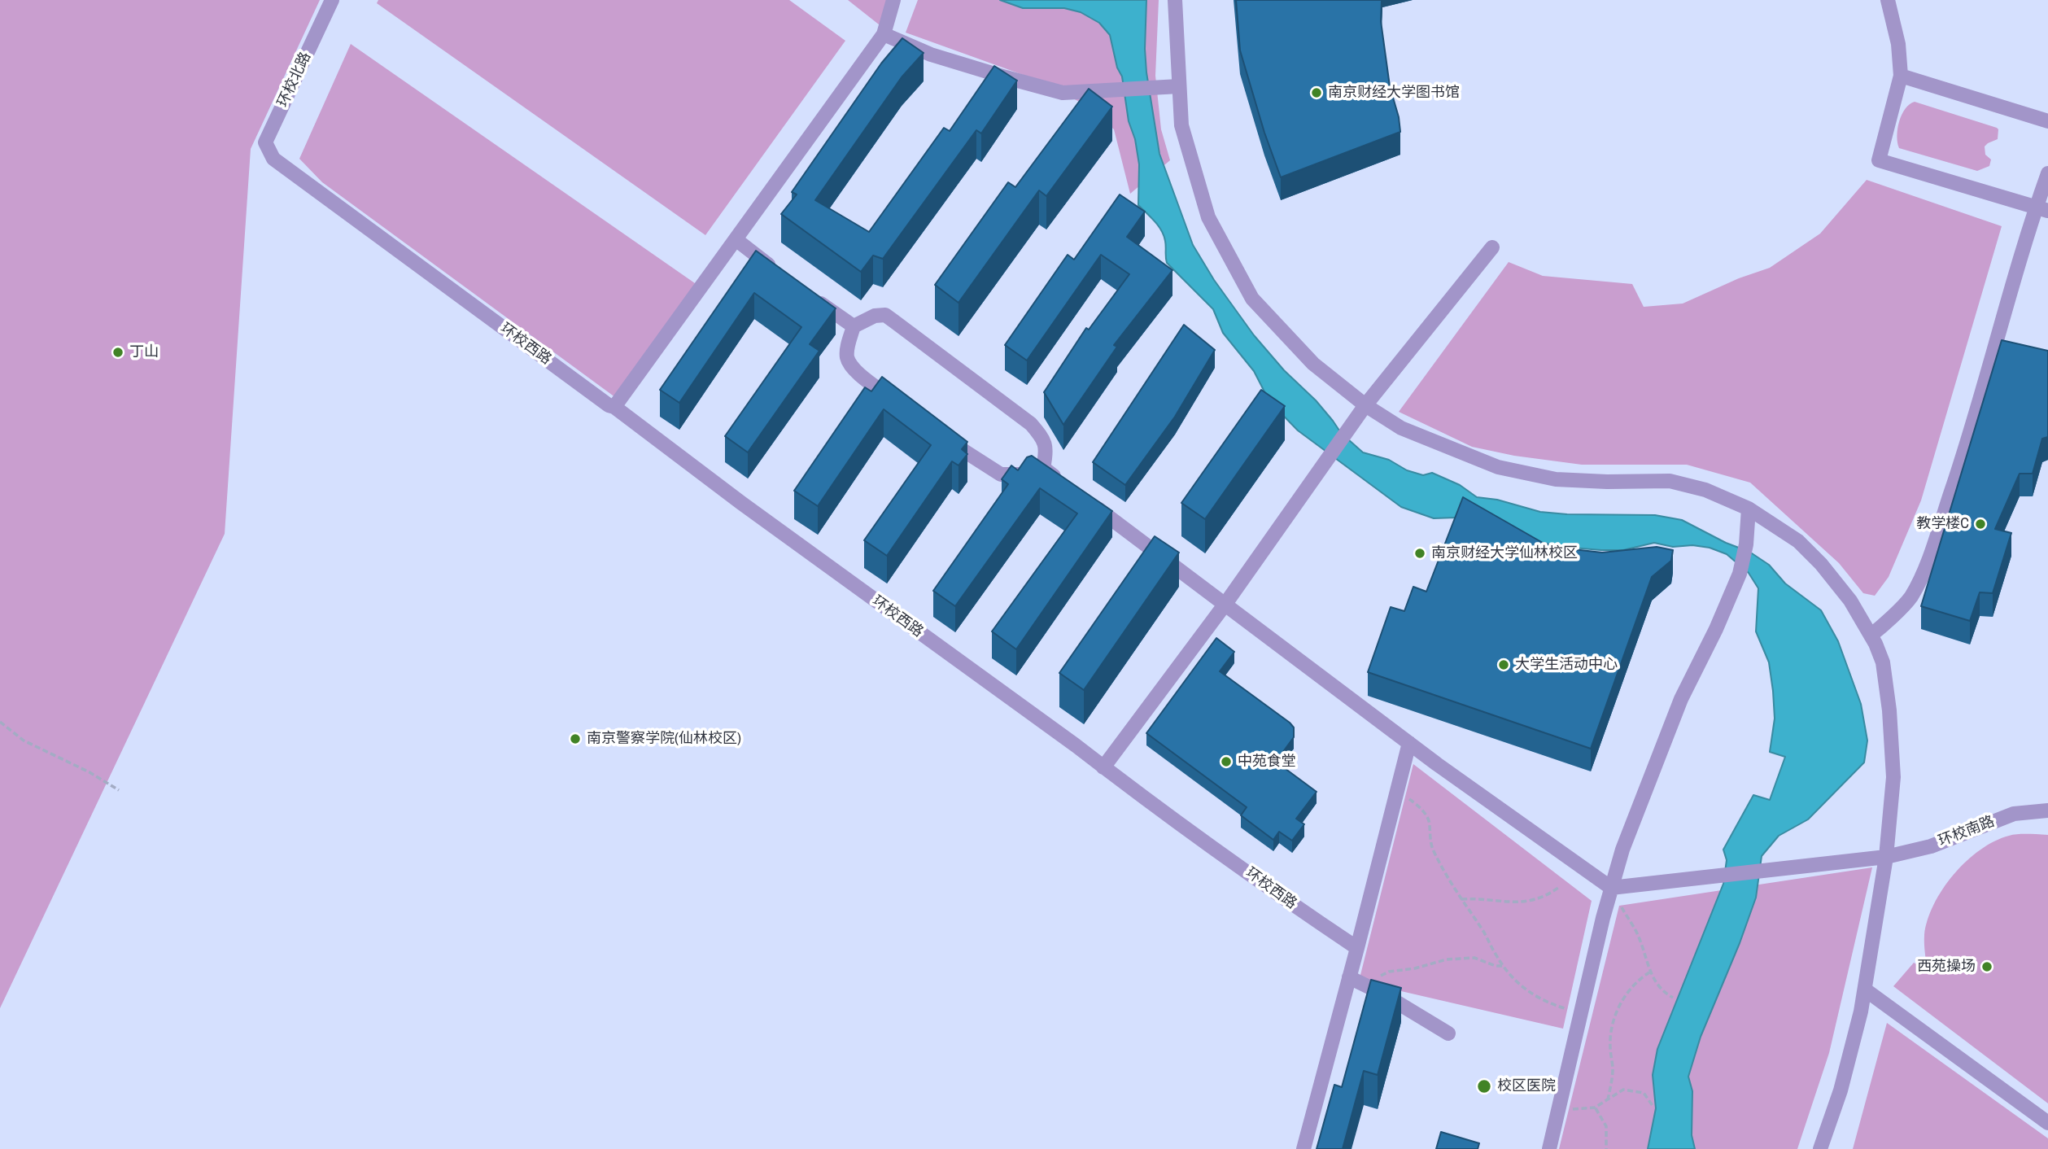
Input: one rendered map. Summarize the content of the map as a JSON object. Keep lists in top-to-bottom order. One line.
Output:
{"streets":{"street":["环校北路","环校西路","环校南路"]},"crossings":[["环校北路","环校西路"]],"places":["南京财经大学图书馆","丁山","教学楼C","南京财经大学仙林校区","大学生活动中心","南京警察学院(仙林校区)","中苑食堂","西苑操场","校区医院"]}
